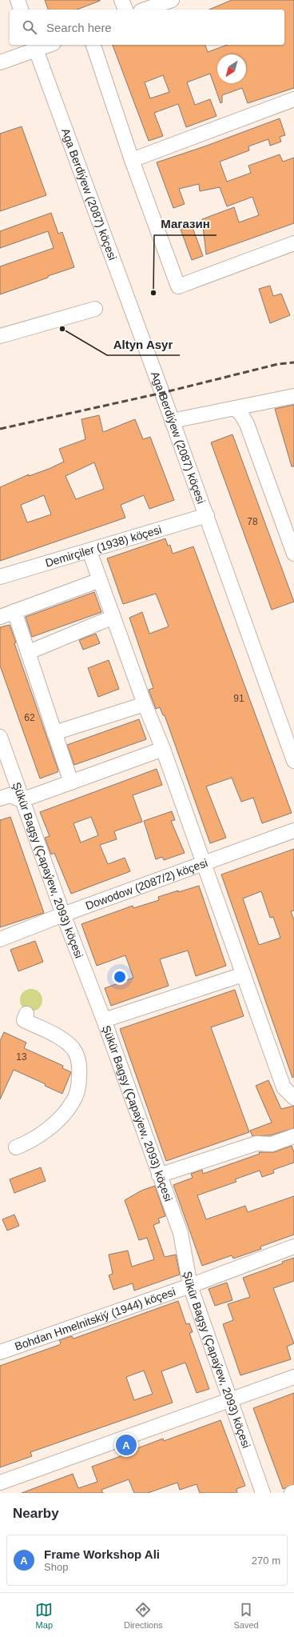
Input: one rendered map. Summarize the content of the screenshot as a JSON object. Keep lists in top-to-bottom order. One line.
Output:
{"streets":{"street":["Aga Berdiýew (2087) köçesi","Demirçiler (1938) köçesi","Şükür Bagşy (Çapaýew, 2093) köçesi","Dowodow (2087/2) köçesi","Bohdan Hmelnitskiý (1944) köçesi"]},"crossings":[["Aga Berdiýew (2087) köçesi","Demirçiler (1938) köçesi"],["Şükür Bagşy (Çapaýew, 2093) köçesi","Dowodow (2087/2) köçesi"],["Şükür Bagşy (Çapaýew, 2093) köçesi","Bohdan Hmelnitskiý (1944) köçesi"]],"places":["Магазин","Altyn Asyr"],"house_numbers":["78","91","62","13"],"north":"bottom left","page":{"search":"Search here","pins":"A","heading":"Nearby","list":[{"mark":"A","name":"Frame Workshop Ali","note":"Shop","value":"270 m"}],"nav":["Map","Directions","Saved"]}}
